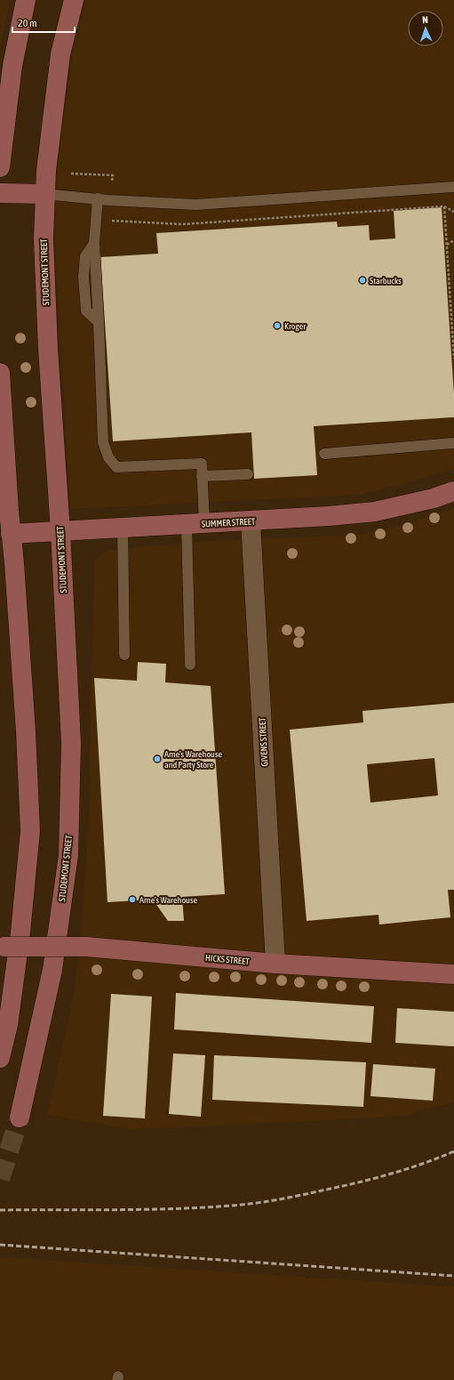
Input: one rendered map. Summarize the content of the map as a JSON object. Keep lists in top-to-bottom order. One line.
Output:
{"streets":{"main road":["STUDEMONT STREET","SUMMER STREET","HICKS STREET"],"street":["GIVENS STREET"]},"crossings":[["STUDEMONT STREET","SUMMER STREET"],["SUMMER STREET","GIVENS STREET"],["GIVENS STREET","HICKS STREET"]],"places":["Starbucks","Kroger","Arne's Warehouse and Party Store","Arne's Warehouse"],"scale_bar":"20 m","north":"top"}
